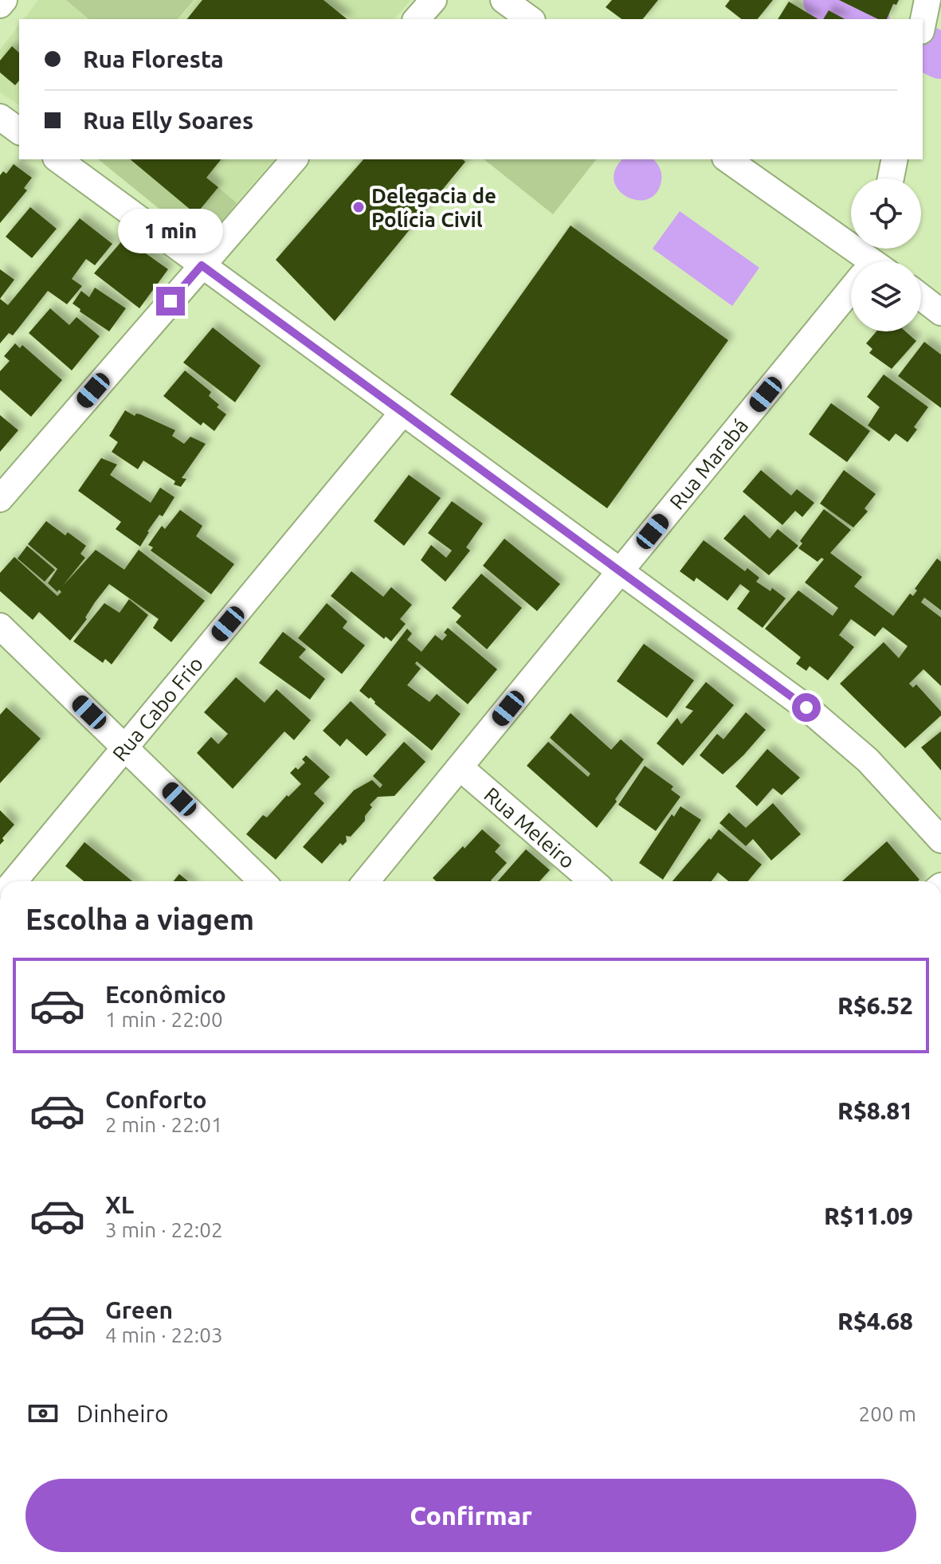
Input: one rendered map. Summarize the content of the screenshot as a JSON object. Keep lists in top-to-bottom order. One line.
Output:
{"streets":{"street":["Rua Marabá","Rua Cabo Frio","Rua Meleiro"]},"crossings":[["Rua Marabá","Rua Meleiro"]],"places":["Delegacia de Polícia Civil"],"page":{"banner":["Rua Floresta","Rua Elly Soares"],"bubble":"1 min","heading":"Escolha a viagem","list":[{"name":"Econômico","note":"1 min · 22:00","value":"R$6.52"},{"name":"Conforto","note":"2 min · 22:01","value":"R$8.81"},{"name":"XL","note":"3 min · 22:02","value":"R$11.09"},{"name":"Green","note":"4 min · 22:03","value":"R$4.68"}],"pay":["Dinheiro","200 m"],"buttons":"Confirmar"}}
